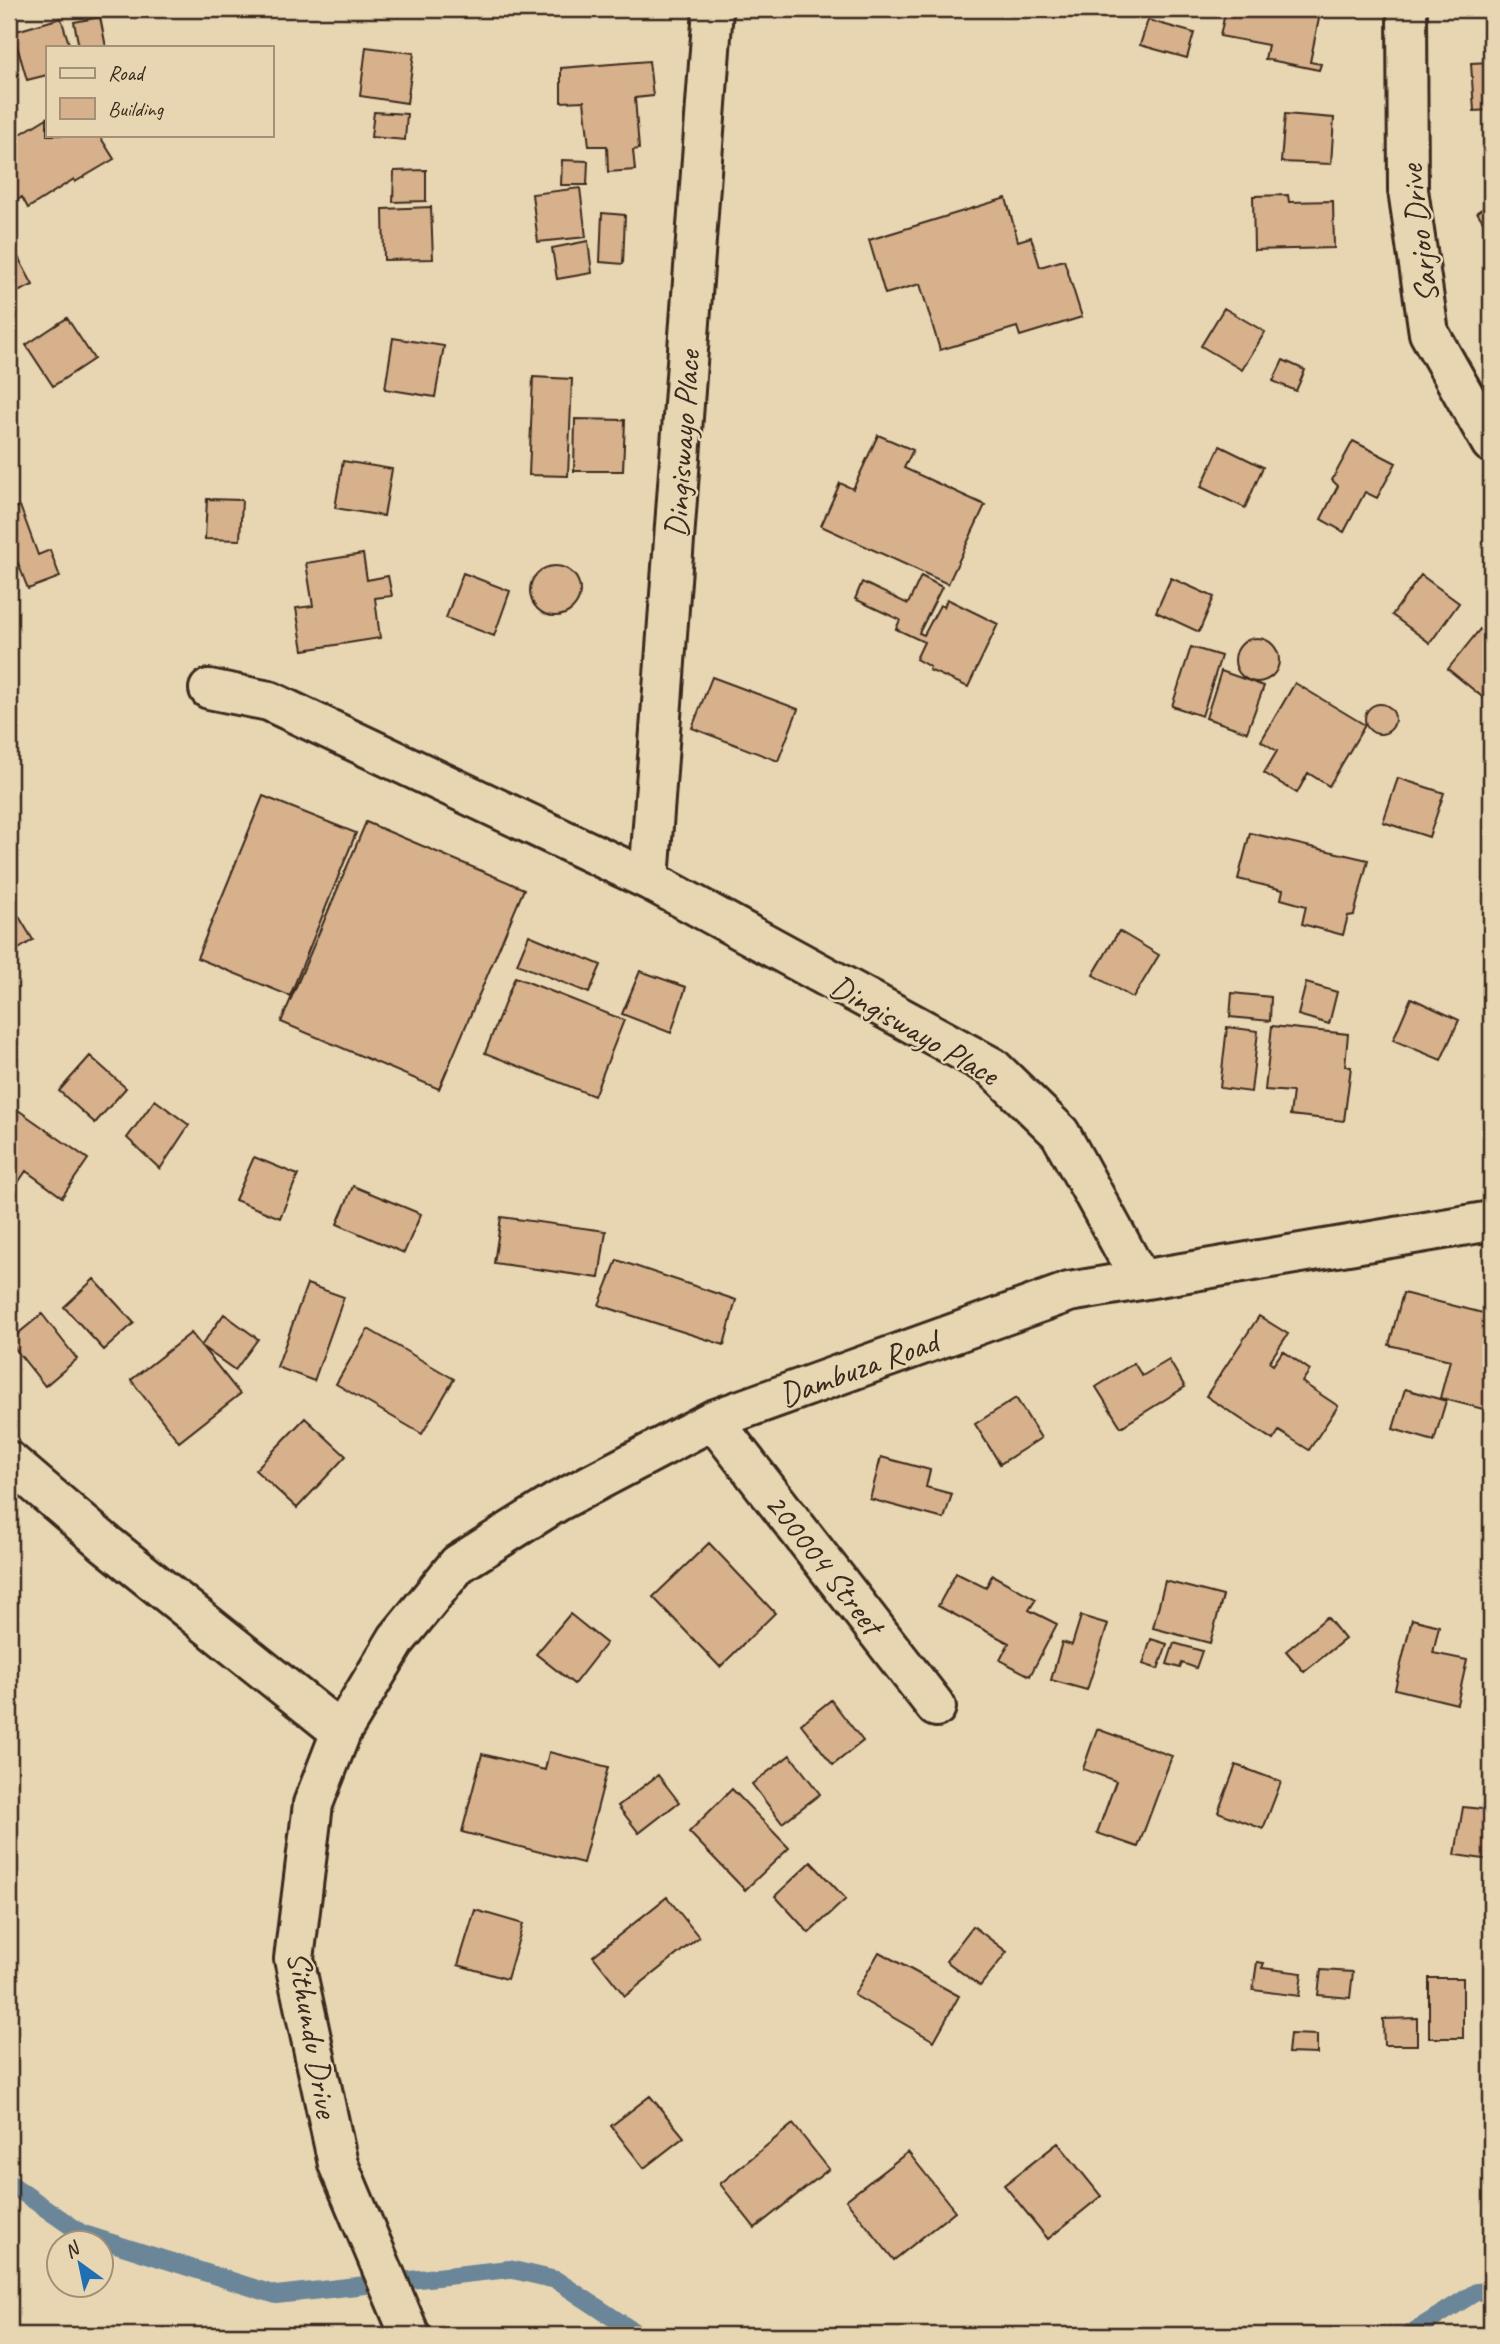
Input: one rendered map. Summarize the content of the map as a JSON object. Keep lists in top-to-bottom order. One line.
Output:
{"streets":{"street":["Sarjoo Drive","Dingiswayo Place","Dambuza Road","200004 Street","Sithundu Drive"]},"crossings":[["Dingiswayo Place","Dambuza Road"],["Dambuza Road","200004 Street"],["Dambuza Road","Sithundu Drive"]],"legend":["Road","Building"],"north":"top left"}
